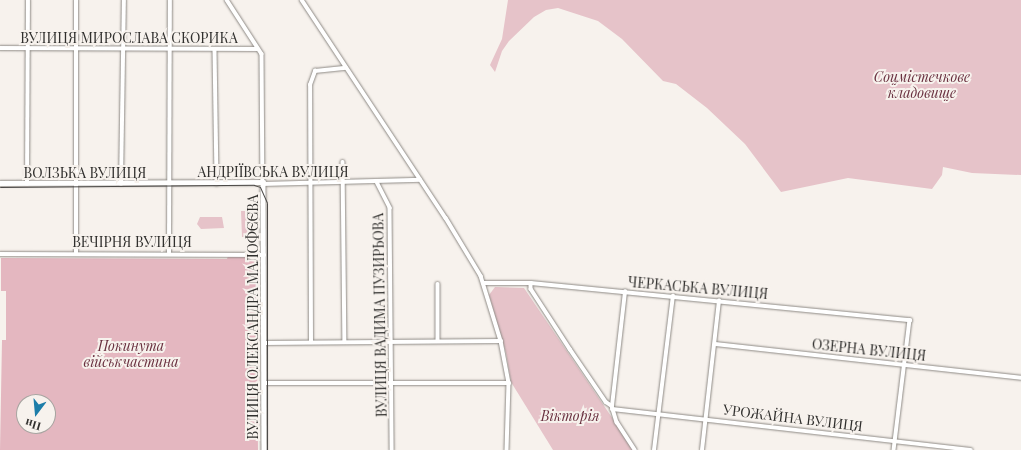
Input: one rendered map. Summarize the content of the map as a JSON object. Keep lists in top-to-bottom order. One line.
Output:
{"streets":{"street":["ВУЛИЦЯ МИРОСЛАВА СКОРИКА","АНДРІЇВСЬКА ВУЛИЦЯ","ВОЛЗЬКА ВУЛИЦЯ","ВЕЧІРНЯ ВУЛИЦЯ","ЧЕРКАСЬКА ВУЛИЦЯ","ВУЛИЦЯ ВАДИМА ПУЗИРЬОВА","ВУЛИЦЯ ОЛЕКСАНДРА МАЛОФЄЄВА","ОЗЕРНА ВУЛИЦЯ","УРОЖАЙНА ВУЛИЦЯ"]},"crossings":[["ВУЛИЦЯ МИРОСЛАВА СКОРИКА","ВУЛИЦЯ ОЛЕКСАНДРА МАЛОФЄЄВА"],["АНДРІЇВСЬКА ВУЛИЦЯ","ВОЛЗЬКА ВУЛИЦЯ"],["АНДРІЇВСЬКА ВУЛИЦЯ","ВУЛИЦЯ ВАДИМА ПУЗИРЬОВА"],["АНДРІЇВСЬКА ВУЛИЦЯ","ВУЛИЦЯ ОЛЕКСАНДРА МАЛОФЄЄВА"],["ВЕЧІРНЯ ВУЛИЦЯ","ВУЛИЦЯ ОЛЕКСАНДРА МАЛОФЄЄВА"],["ЧЕРКАСЬКА ВУЛИЦЯ","ОЗЕРНА ВУЛИЦЯ"]],"parks":["Соцмістечкове кладовище","Покинута військчастина","Вікторія"],"north":"bottom"}
